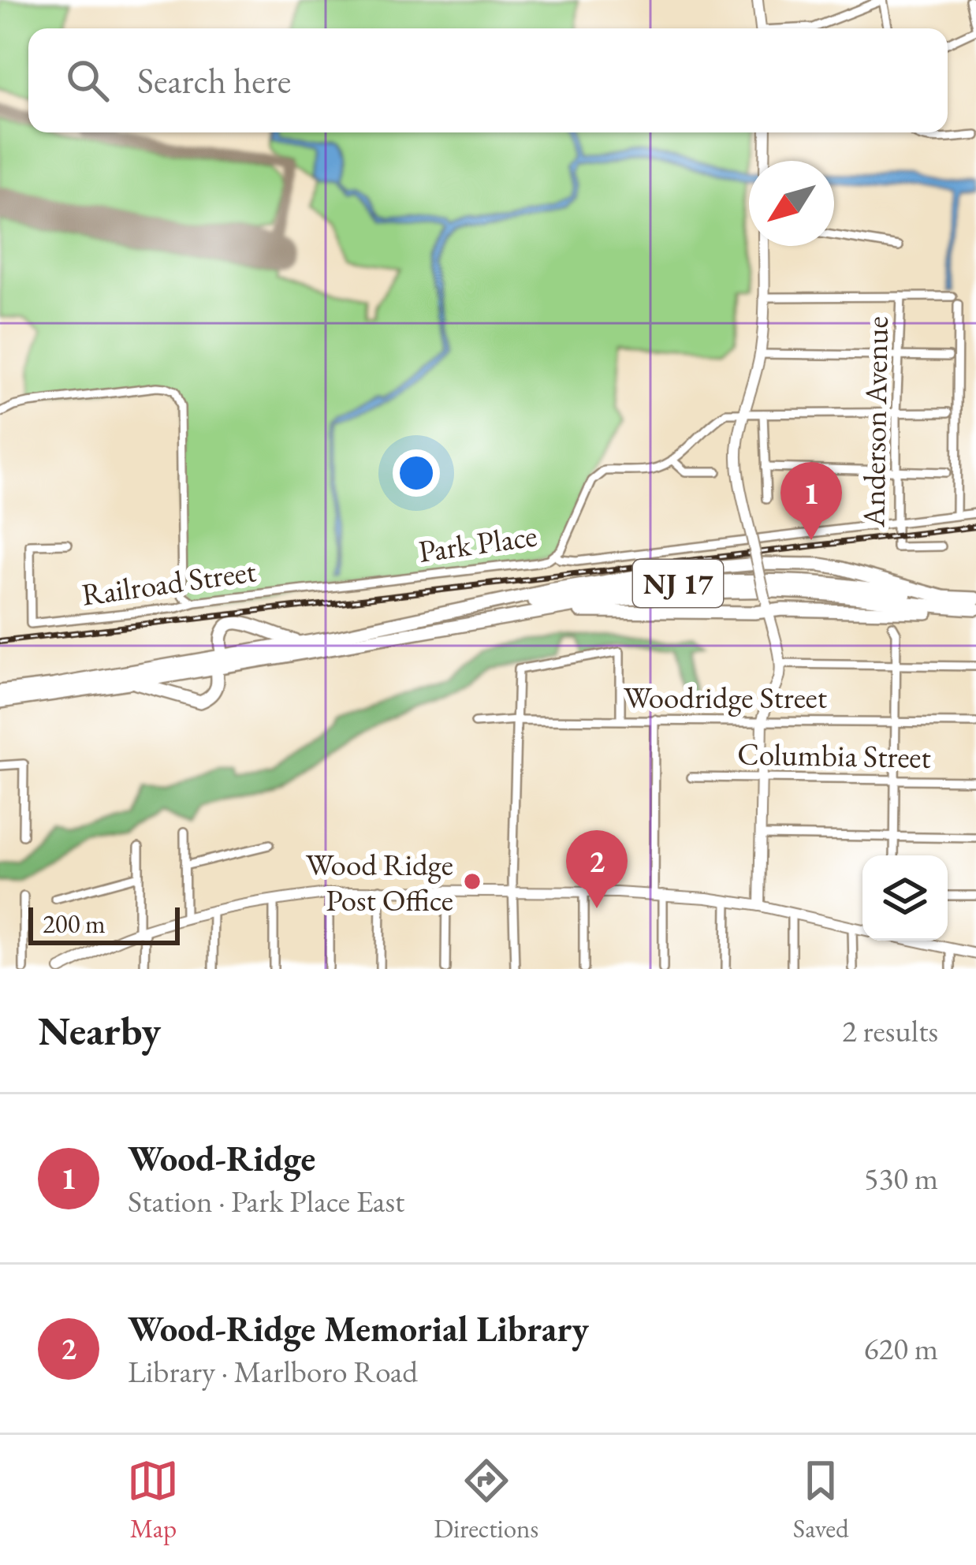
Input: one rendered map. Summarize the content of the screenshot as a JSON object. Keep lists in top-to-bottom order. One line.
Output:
{"streets":{"highway":["NJ 17"],"street":["Anderson Avenue","Park Place","Railroad Street","Woodridge Street","Columbia Street"]},"crossings":[["Anderson Avenue","Park Place"],["Park Place","Railroad Street"]],"places":["Wood Ridge Post Office"],"scale_bar":"200 m","north":"bottom left","page":{"search":"Search here","pins":["1","2"],"scale":"200 m","heading":["Nearby","2 results"],"list":[{"mark":"1","name":"Wood-Ridge","note":"Station · Park Place East","value":"530 m"},{"mark":"2","name":"Wood-Ridge Memorial Library","note":"Library · Marlboro Road","value":"620 m"}],"nav":["Map","Directions","Saved"]}}
